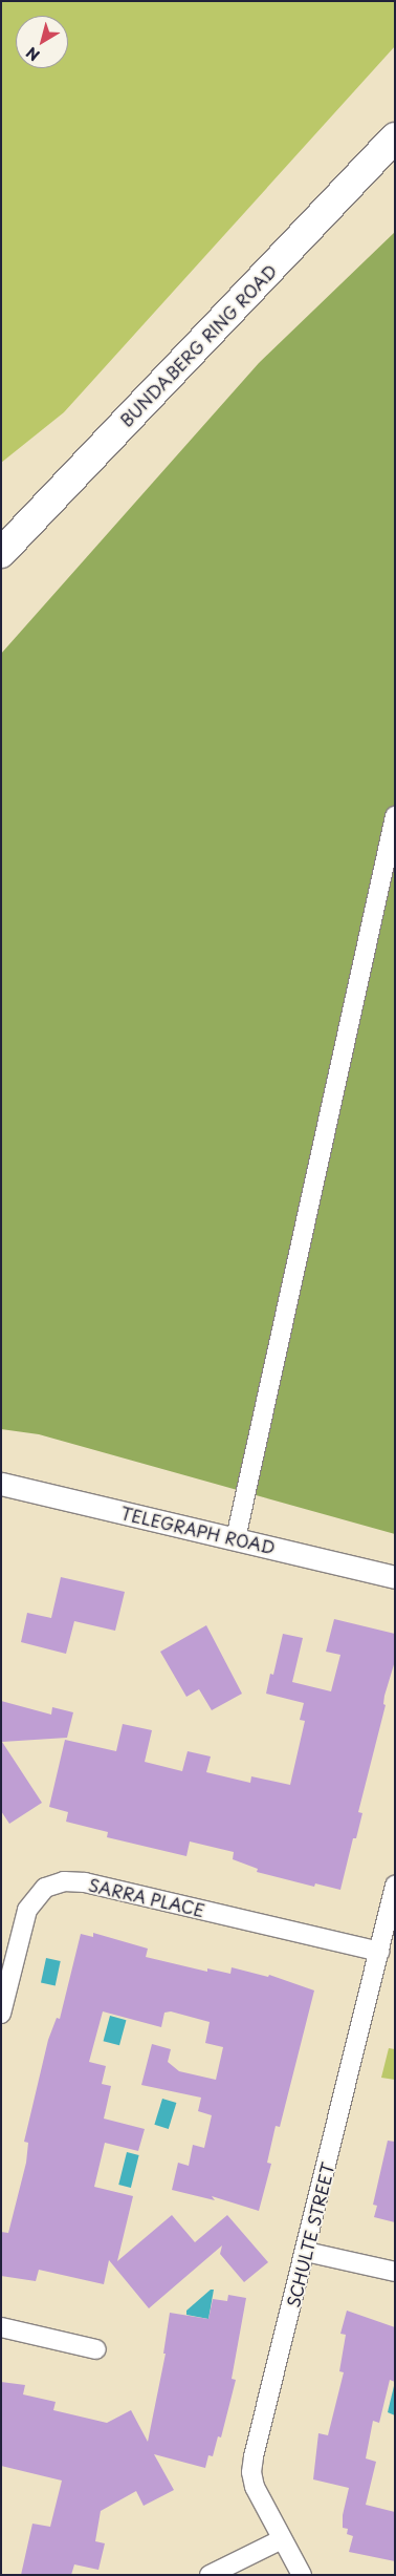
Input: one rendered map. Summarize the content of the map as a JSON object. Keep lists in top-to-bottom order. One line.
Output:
{"streets":{"main road":["BUNDABERG RING ROAD"],"street":["TELEGRAPH ROAD","SARRA PLACE","SCHULTE STREET"]},"crossings":[["SARRA PLACE","SCHULTE STREET"]],"north":"bottom left"}
